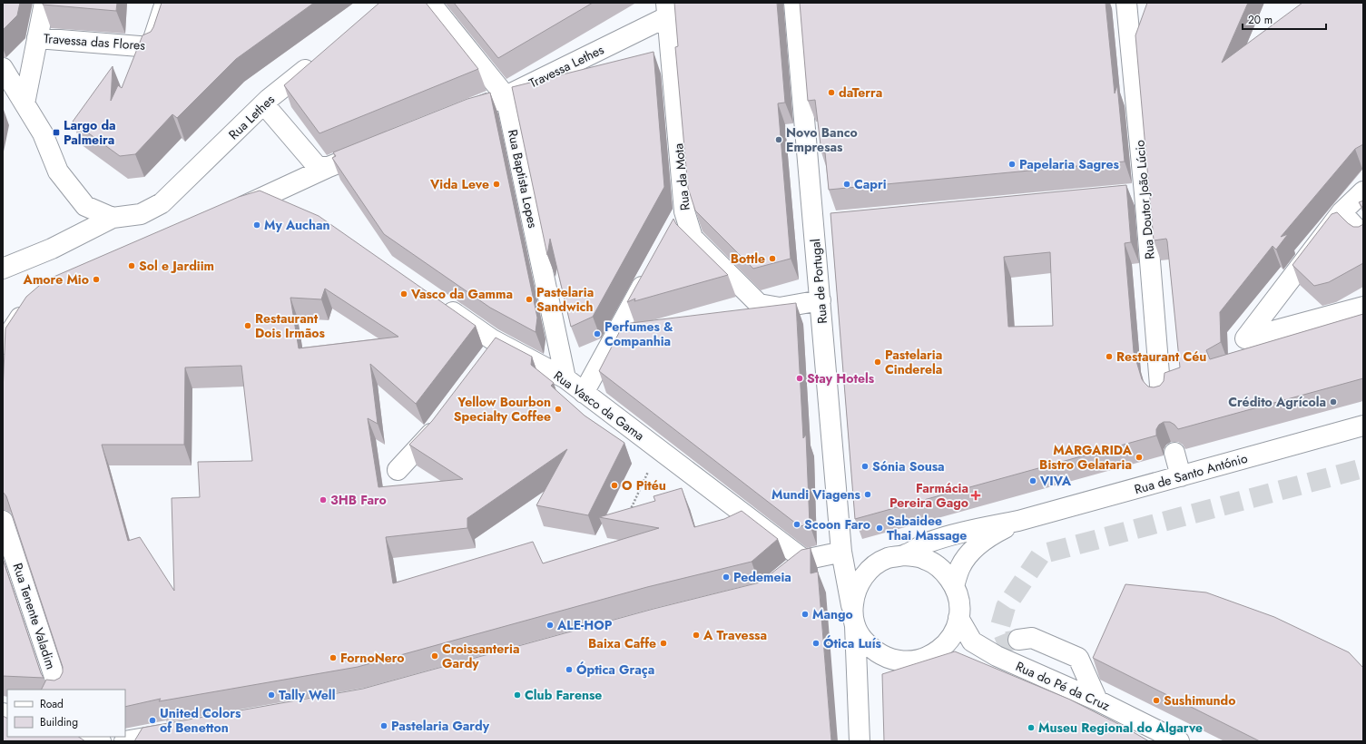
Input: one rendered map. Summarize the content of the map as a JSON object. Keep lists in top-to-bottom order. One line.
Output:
{"streets":{"street":["Travessa das Flores","Travessa Lethes","Rua Lethes","Rua da Mota","Rua Baptista Lopes","Rua Doutor João Lúcio","Rua de Portugal","Rua Vasco da Gama","Rua de Santo António","Rua Tenente Valadim","Rua do Pé da Cruz"]},"crossings":[["Travessa Lethes","Rua da Mota"],["Travessa Lethes","Rua Baptista Lopes"],["Rua da Mota","Rua de Portugal"],["Rua Baptista Lopes","Rua Vasco da Gama"],["Rua de Portugal","Rua Vasco da Gama"],["Rua de Portugal","Rua do Pé da Cruz"]],"places":{"other":["daTerra","Novo Banco Empresas","Papelaria Sagres","Vida Leve","Capri","My Auchan","Bottle","Sol e Jardiim","Amore Mio","Vasco da Gamma","Pastelaria Sandwich","Restaurant Dois Irmãos","Perfumes & Companhia","Restaurant Céu","Pastelaria Cinderela","Stay Hotels","Crédito Agrícola","Yellow Bourbon Specialty Coffee","MARGARIDA Bistro Gelataria","Sónia Sousa","VIVA","O Pitéu","Mundi Viagens","3HB Faro","Scoon Faro","Sabaidee Thai Massage","Pedemeia","Mango","ALE-HOP","A Travessa","Baixa Caffe","Ótica Luís","Croissanteria Gardy","FornoNero","Óptica Graça","Tally Well","Club Farense","Sushimundo","United Colors of Benetton","Pastelaria Gardy","Museu Regional do Algarve"],"transit":["Largo da Palmeira"],"health":["Farmácia Pereira Gago"]},"legend":["Road","Building"],"scale_bar":"20 m"}
